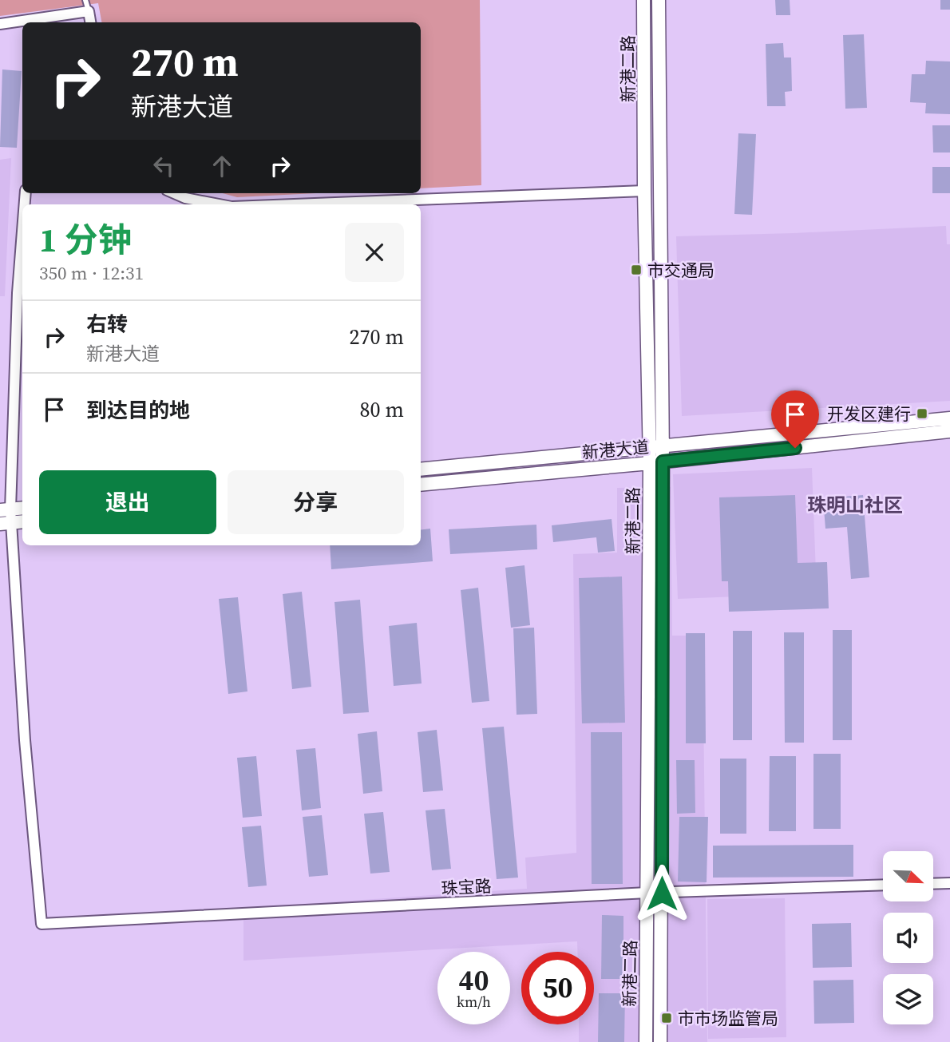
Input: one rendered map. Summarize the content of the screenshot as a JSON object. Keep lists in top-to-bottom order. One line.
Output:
{"streets":{"main road":["新港二路","新港大道"],"street":["珠宝路"]},"crossings":[["新港二路","新港大道"],["新港二路","珠宝路"]],"districts":["珠明山社区"],"places":{"transit":["市交通局","开发区建行","市市场监管局"]},"north":"bottom right","page":{"turn":["270 m","新港大道"],"heading":["1 分钟","350 m · 12:31"],"list":[{"name":"右转","note":"新港大道","value":"270 m"},{"name":"到达目的地","value":"80 m"}],"buttons":["退出","分享"],"speed":"40 km/h","limit":"50"}}
